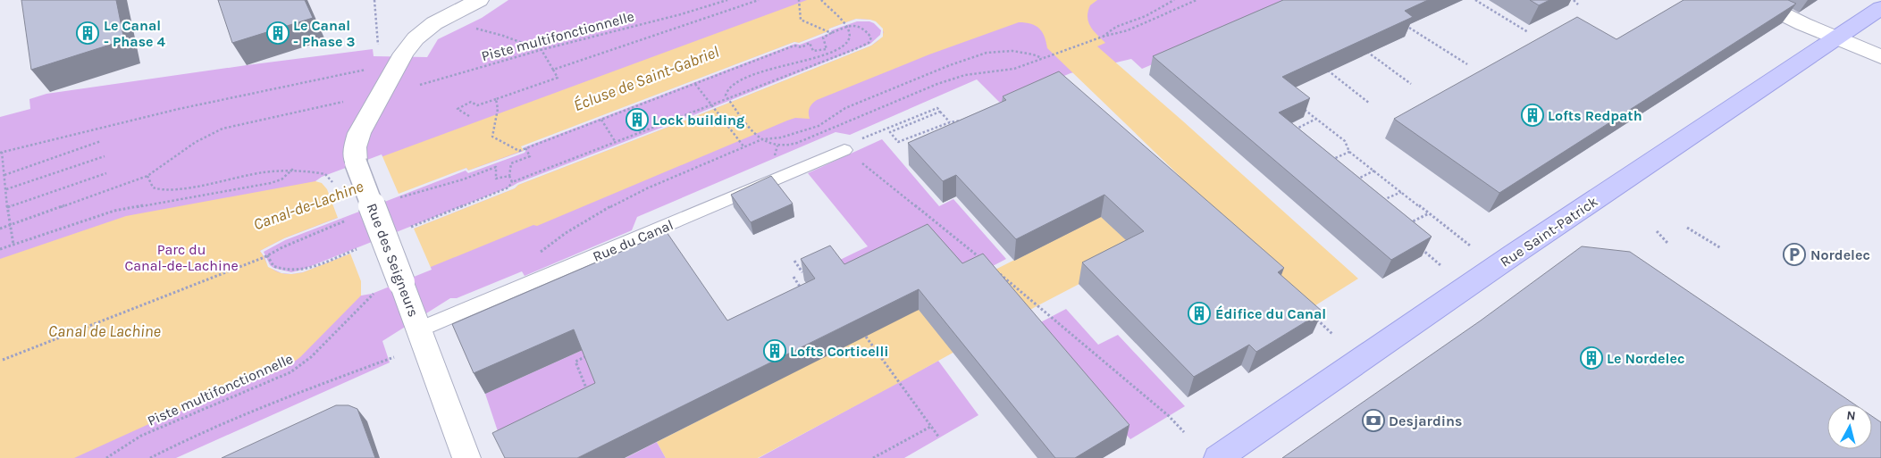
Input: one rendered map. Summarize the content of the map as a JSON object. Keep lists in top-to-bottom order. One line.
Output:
{"streets":{"main road":["Rue Saint-Patrick"],"street":["Rue des Seigneurs"],"lane":["Rue du Canal"],"path":["Piste multifonctionnelle"]},"crossings":[["Rue du Canal","Rue des Seigneurs"]],"water":["Écluse de Saint-Gabriel","Canal-de-Lachine","Canal de Lachine"],"parks":["Parc du Canal-de-Lachine"],"places":{"building":["Le Canal - Phase 4","Le Canal - Phase 3","Lofts Redpath","Lock building","Édifice du Canal","Lofts Corticelli","Le Nordelec"],"parking":["Nordelec"],"bank":["Desjardins"]},"north":"top"}
